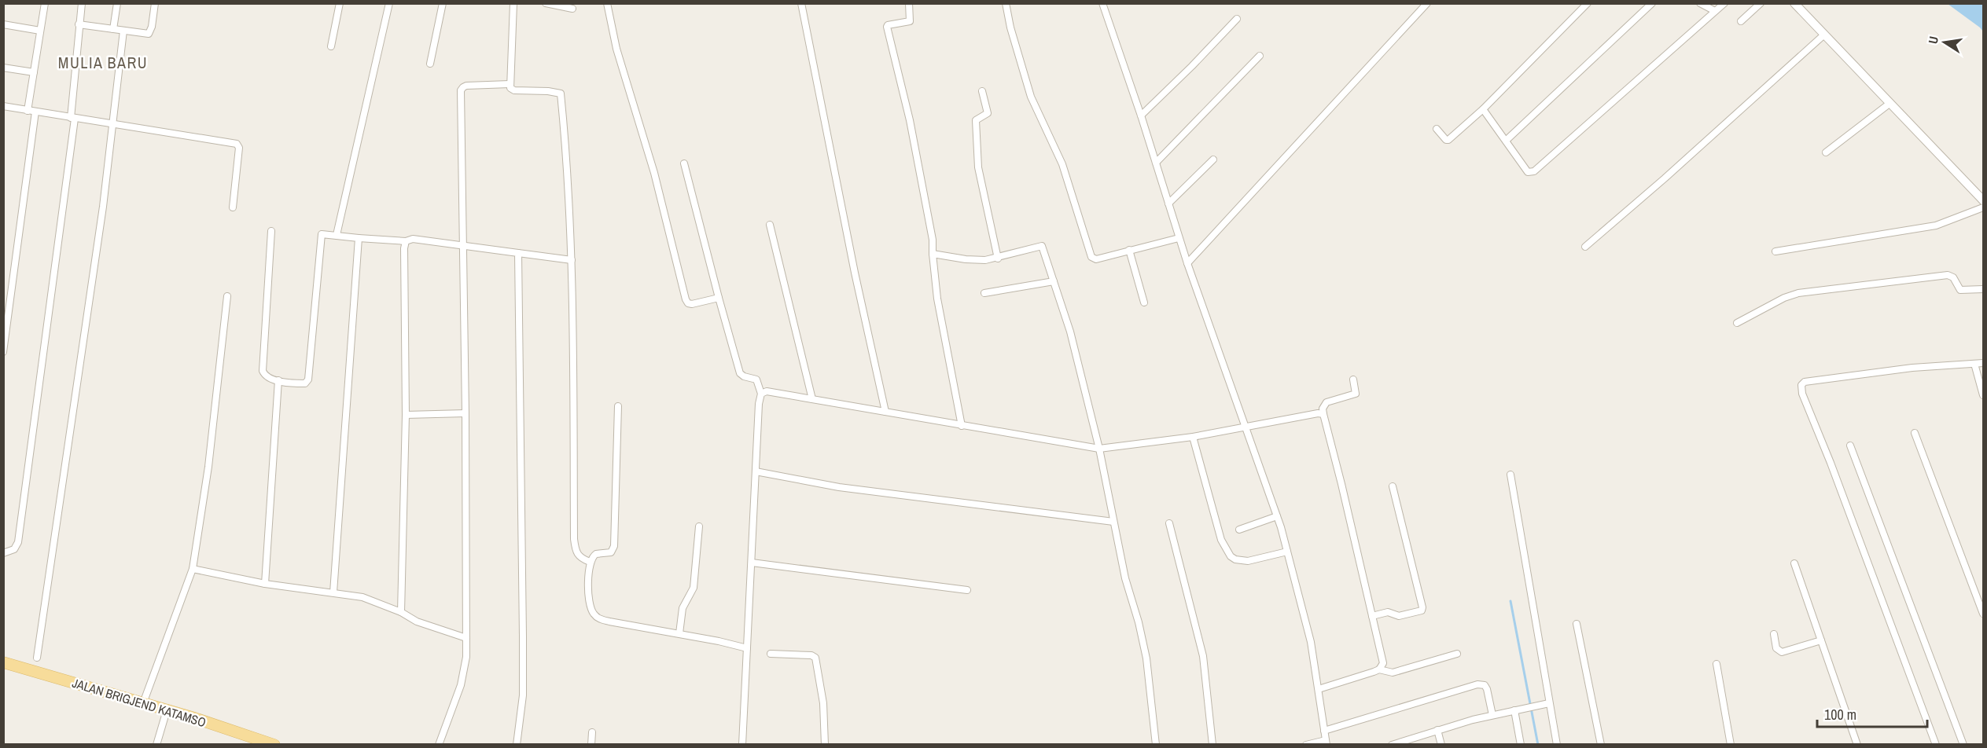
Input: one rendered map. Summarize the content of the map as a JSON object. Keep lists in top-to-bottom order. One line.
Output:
{"streets":{"main road":["JALAN BRIGJEND KATAMSO"]},"districts":["MULIA BARU"],"scale_bar":"100 m","north":"left"}
